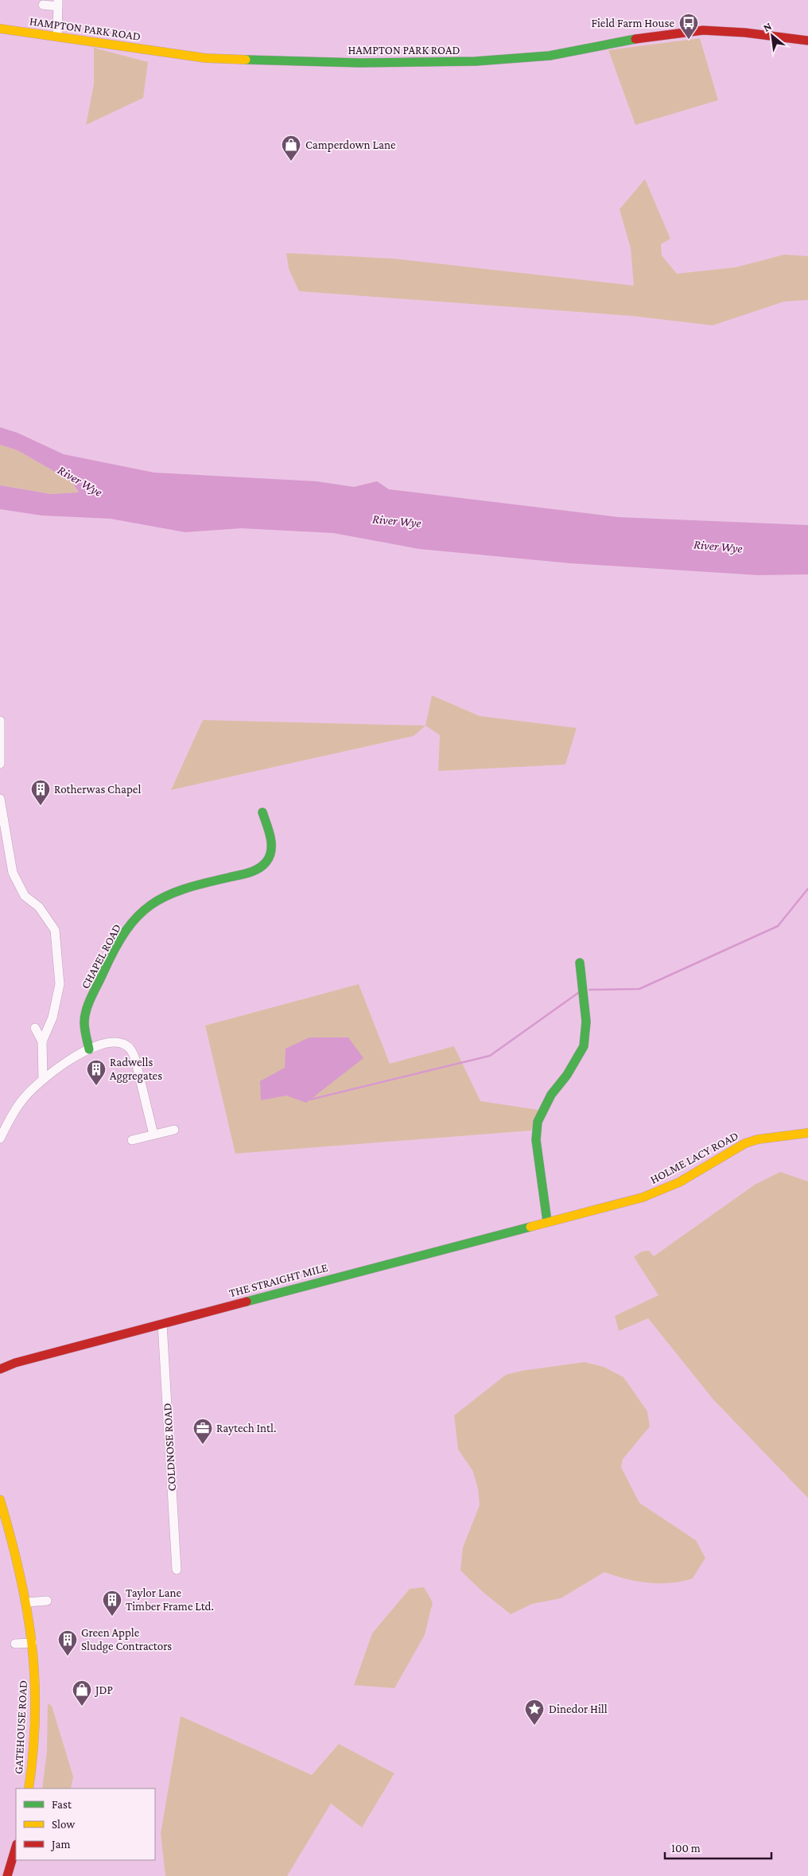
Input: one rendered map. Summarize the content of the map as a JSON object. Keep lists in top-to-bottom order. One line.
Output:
{"streets":{"main road":["HAMPTON PARK ROAD","CHAPEL ROAD","HOLME LACY ROAD","THE STRAIGHT MILE","GATEHOUSE ROAD"],"street":["COLDNOSE ROAD"]},"crossings":[["HOLME LACY ROAD","THE STRAIGHT MILE"],["THE STRAIGHT MILE","COLDNOSE ROAD"]],"water":["River Wye"],"places":{"bus stop":["Field Farm House"],"shop":["Camperdown Lane","JDP"],"building":["Rotherwas Chapel","Radwells Aggregates","Taylor Lane Timber Frame Ltd.","Green Apple Sludge Contractors"],"office":["Raytech Intl."],"place":["Dinedor Hill"]},"legend":["Fast","Slow","Jam"],"scale_bar":"100 m","north":"top left"}
